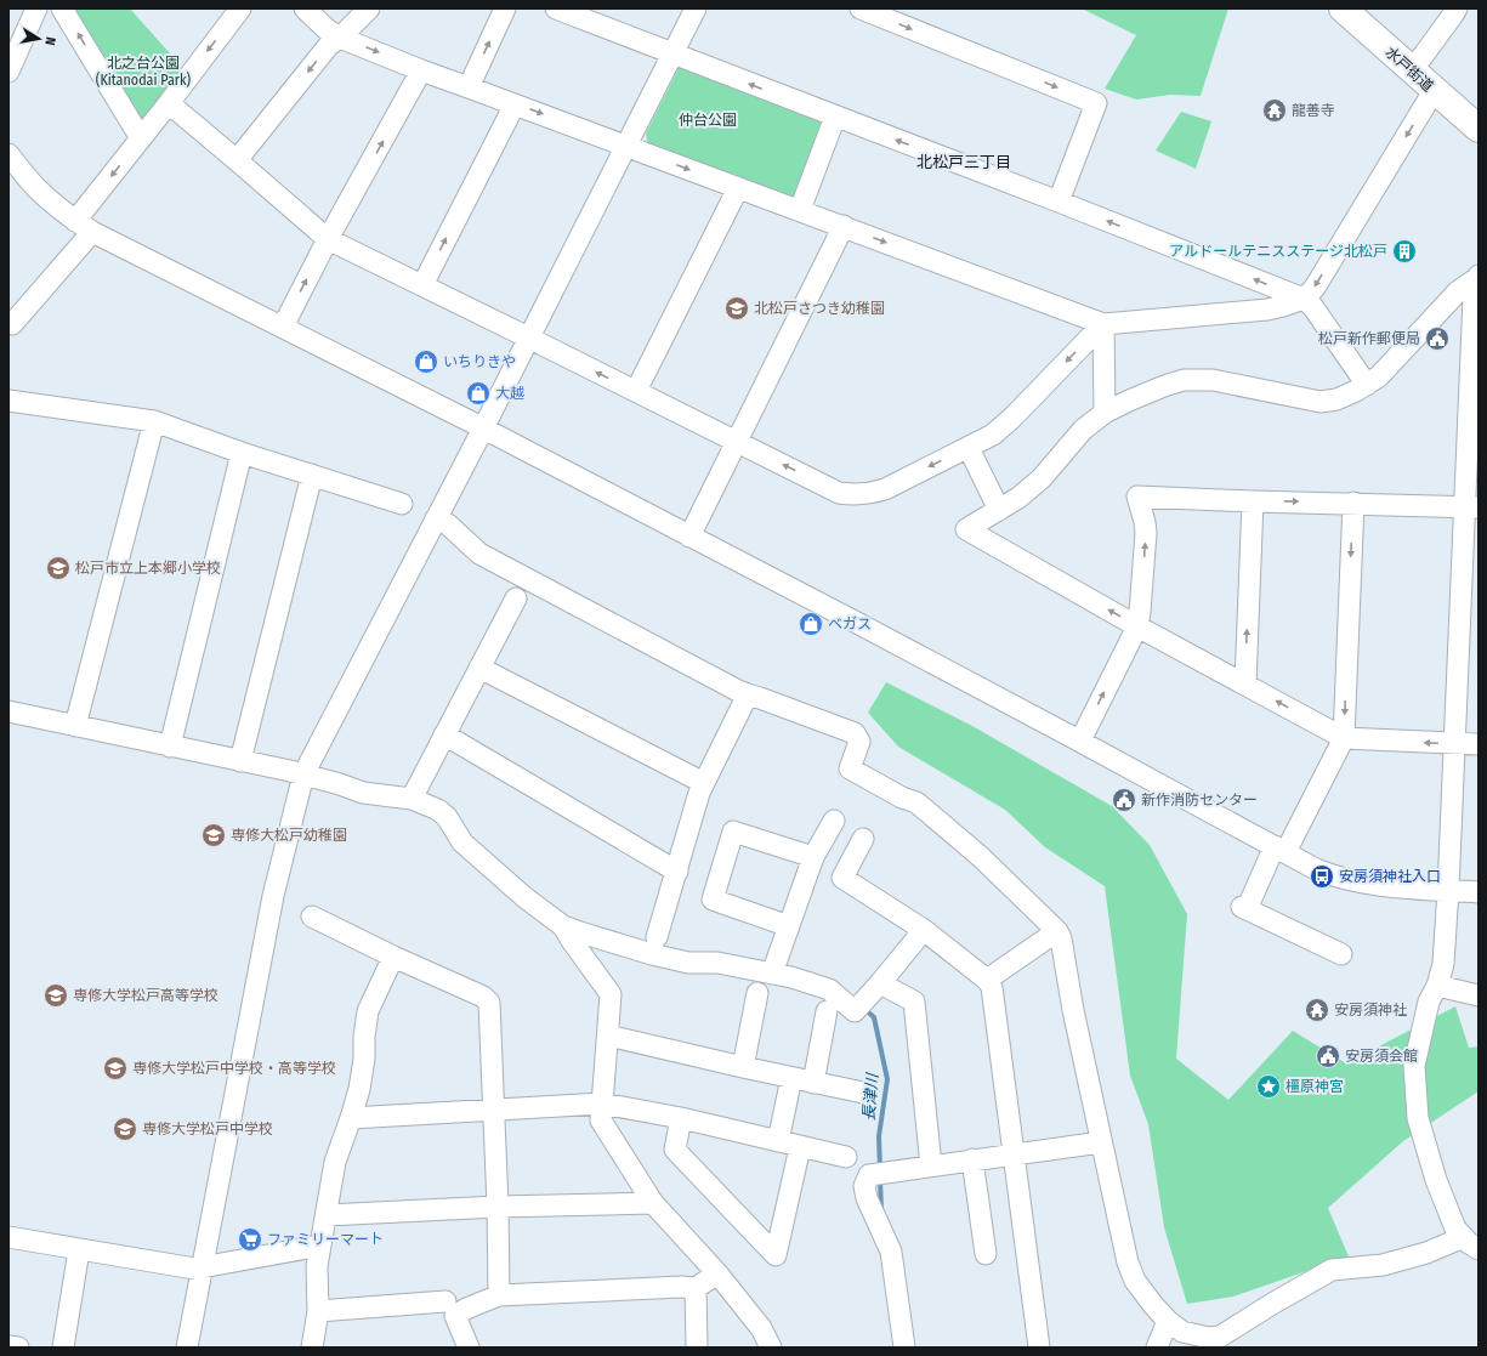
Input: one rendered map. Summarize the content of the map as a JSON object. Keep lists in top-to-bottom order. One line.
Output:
{"streets":{"highway":["水戸街道"]},"districts":["北松戸三丁目"],"water":["長津川"],"parks":["北之台公園 (Kitanodai Park)","仲台公園"],"places":{"temple":["龍善寺","安房須神社"],"building":["アルドールテニスステージ北松戸"],"school or university":["北松戸さつき幼稚園","松戸市立上本郷小学校","専修大松戸幼稚園","専修大学松戸高等学校","専修大学松戸中学校・高等学校","専修大学松戸中学校"],"public building":["松戸新作郵便局","新作消防センター","安房須会館"],"shop":["いちりきや","大越","ベガス"],"bus stop":["安房須神社入口"],"place":["橿原神宮"],"supermarket":["ファミリーマート"]},"north":"right"}
